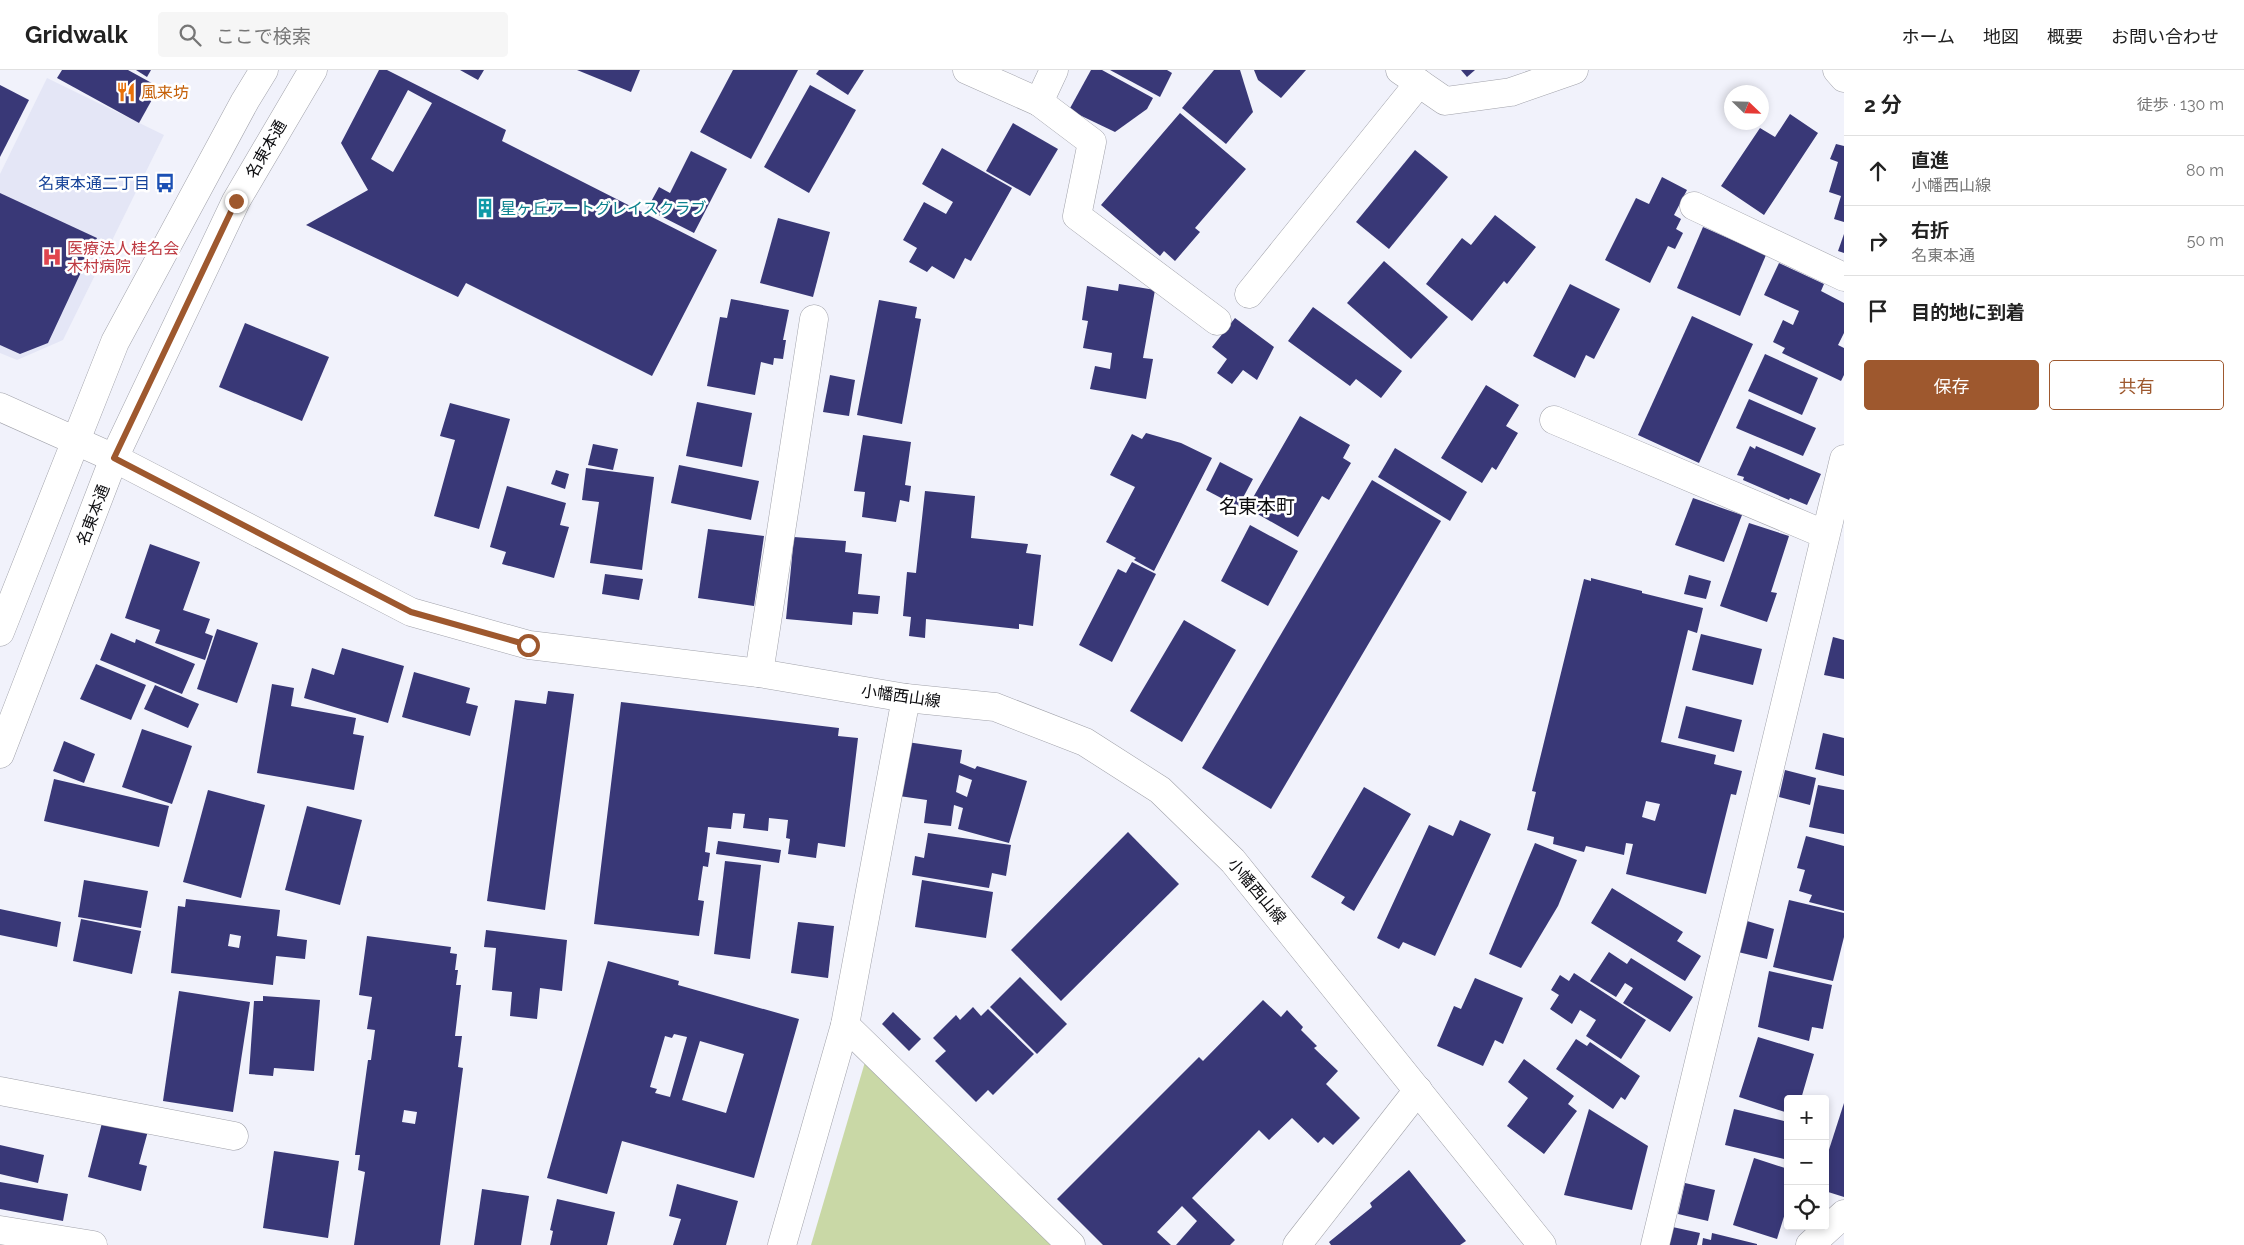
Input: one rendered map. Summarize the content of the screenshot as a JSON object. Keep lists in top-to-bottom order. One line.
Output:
{"streets":{"street":["名東本通","小幡西山線"]},"crossings":[["名東本通","小幡西山線"]],"districts":["名東本町"],"places":{"restaurant":["風来坊"],"bus stop":["名東本通二丁目"],"building":["星ヶ丘アートグレイスクラブ"],"hospital":["医療法人桂名会 木村病院"]},"north":"bottom right","page":{"header":"Gridwalk","search":"ここで検索","nav":["ホーム","地図","概要","お問い合わせ"],"heading":["2 分","徒歩 · 130 m"],"list":[["直進","小幡西山線","80 m"],["右折","名東本通","50 m"],"目的地に到着"],"buttons":["保存","共有"],"map_buttons":["+","−"]}}
